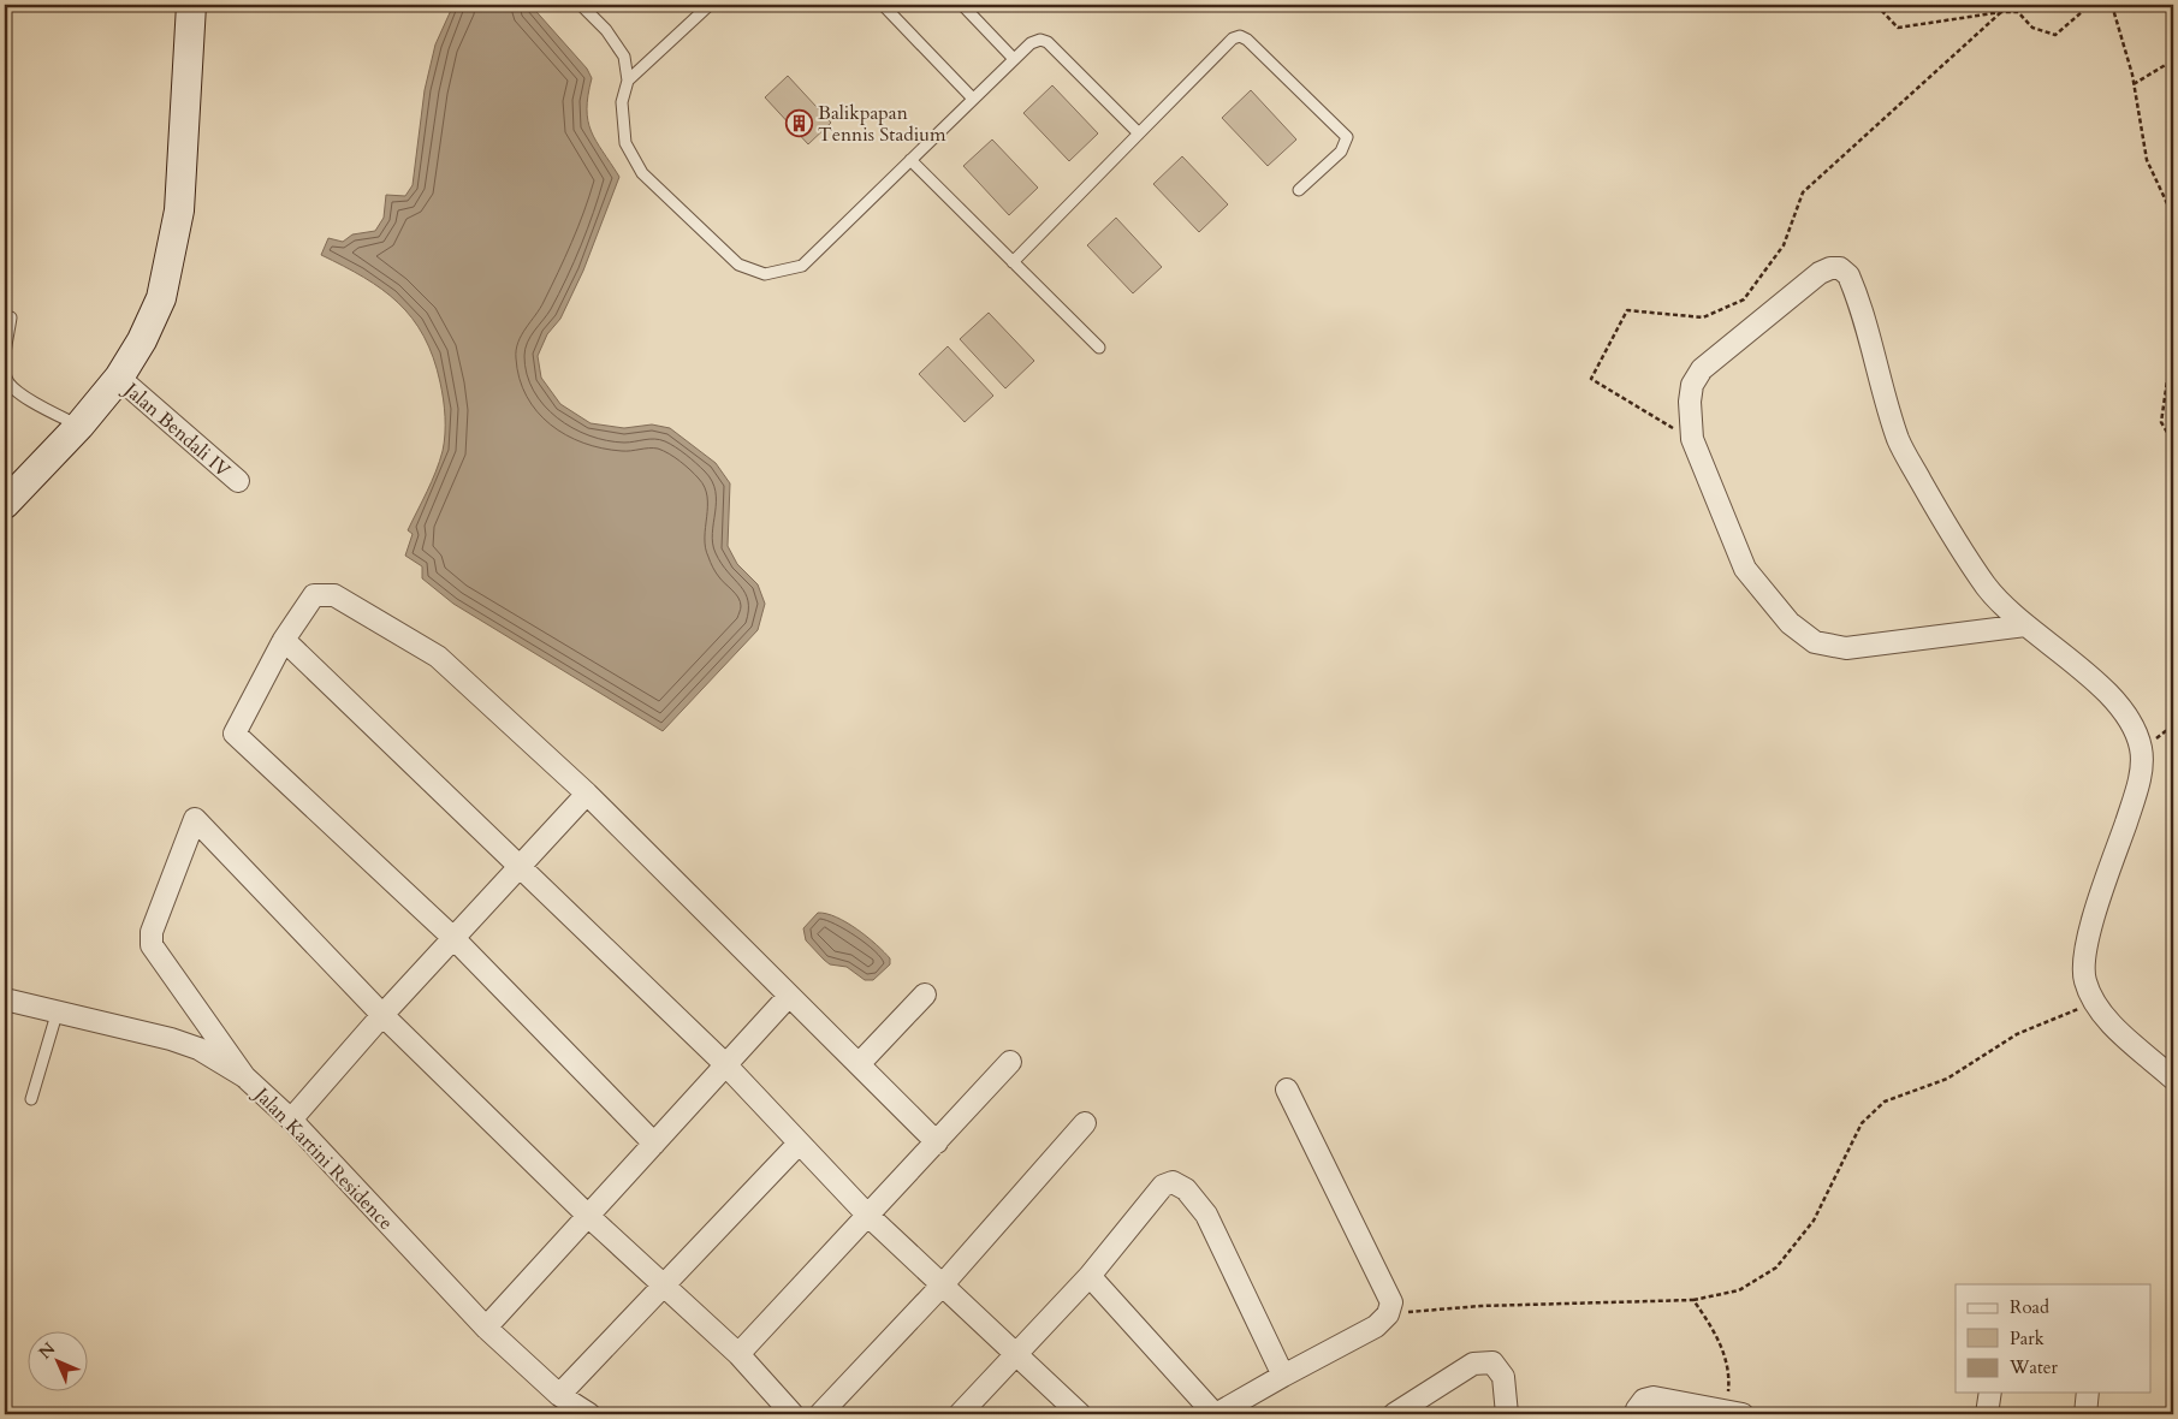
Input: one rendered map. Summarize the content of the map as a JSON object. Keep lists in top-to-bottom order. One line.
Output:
{"streets":{"street":["Jalan Bendali IV","Jalan Kartini Residence"]},"places":{"building":["Balikpapan Tennis Stadium"]},"legend":["Road","Park","Water"],"north":"top left"}
